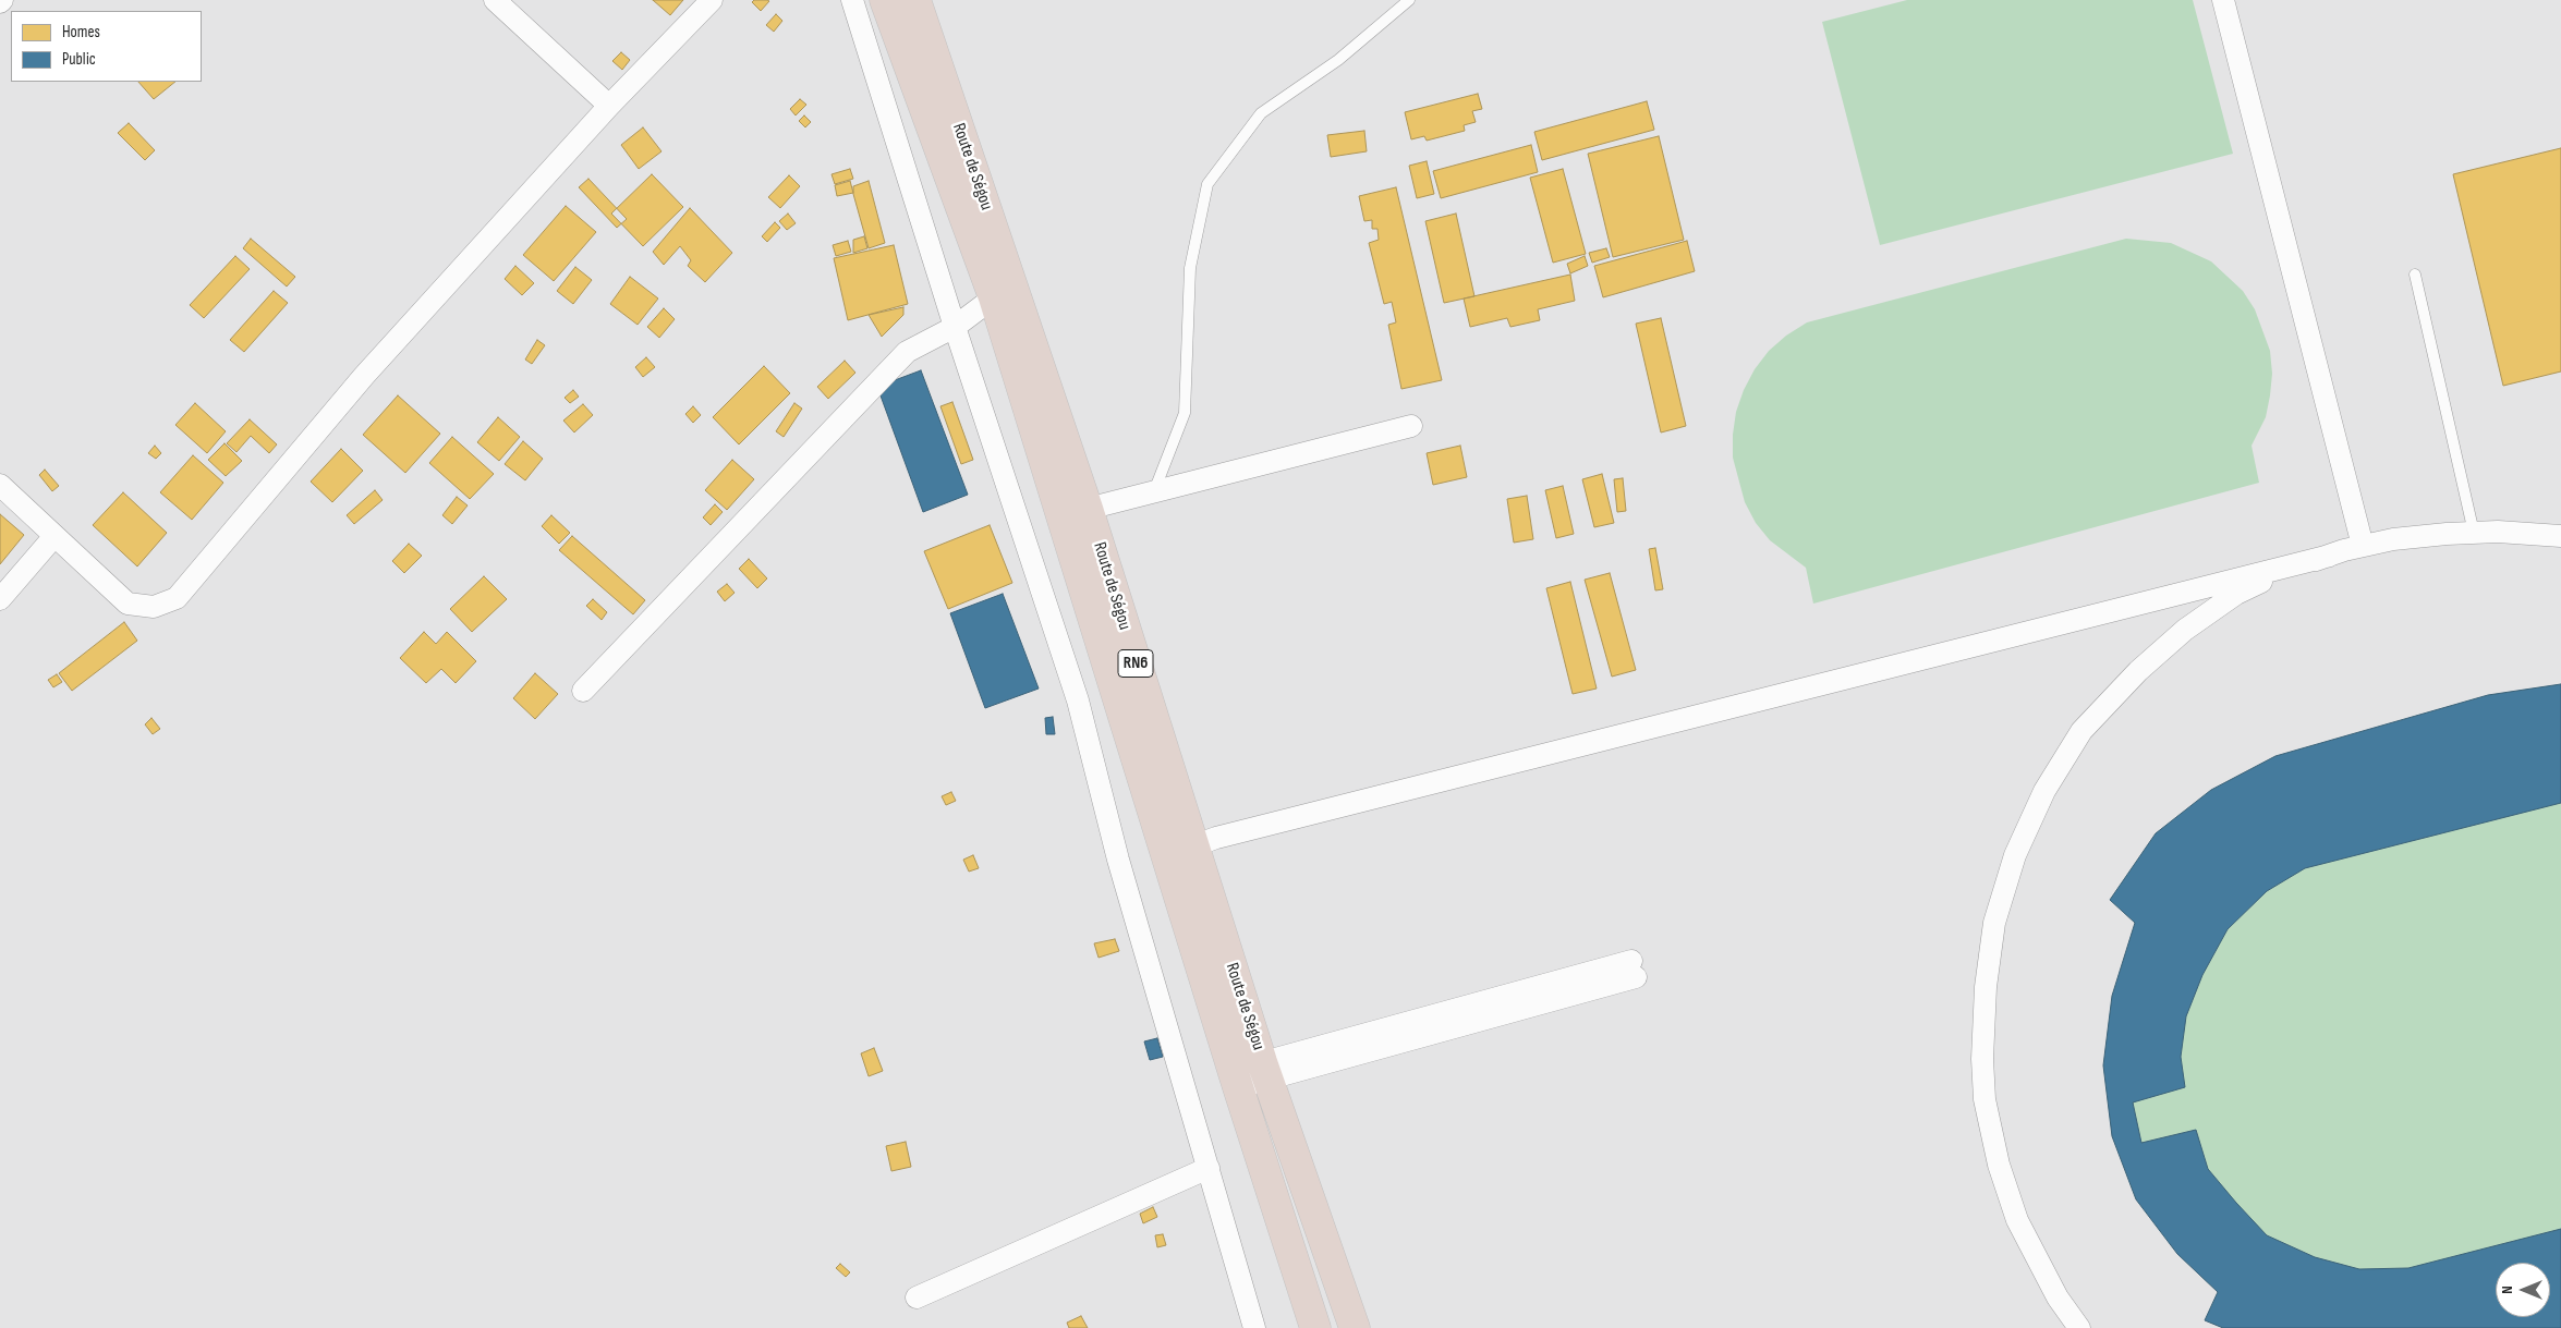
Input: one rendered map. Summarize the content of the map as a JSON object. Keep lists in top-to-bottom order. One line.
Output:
{"streets":{"highway":["Route de Ségou","RN6"]},"legend":["Homes","Public"],"north":"left"}
